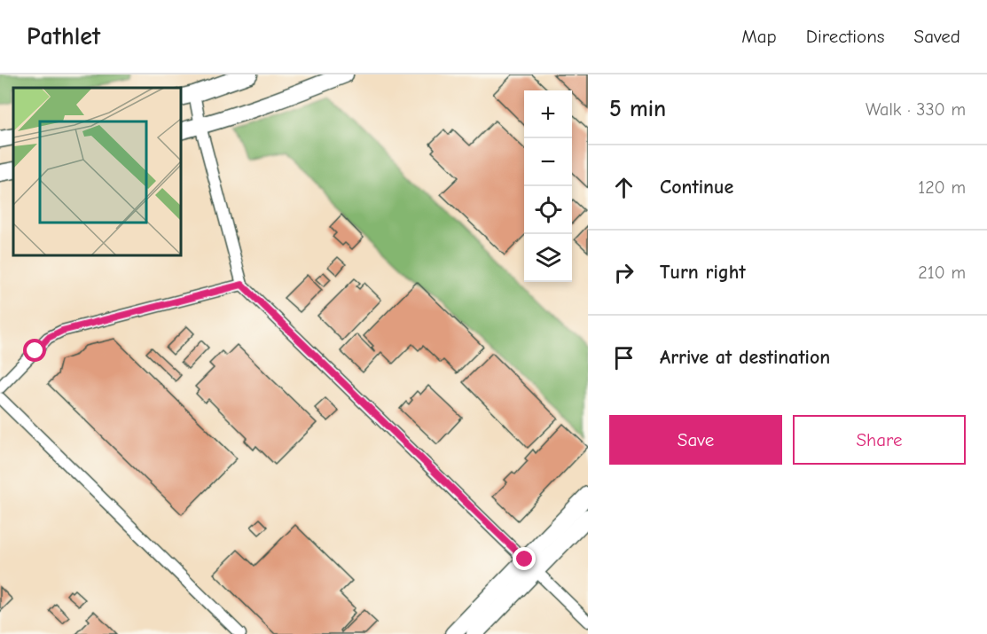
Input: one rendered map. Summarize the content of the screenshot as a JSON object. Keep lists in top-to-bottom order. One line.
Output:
{"page":{"header":"Pathlet","nav":["Map","Directions","Saved"],"heading":["5 min","Walk · 330 m"],"map_buttons":["+","−"],"list":[["Continue","120 m"],["Turn right","210 m"],"Arrive at destination"],"buttons":["Save","Share"]}}
